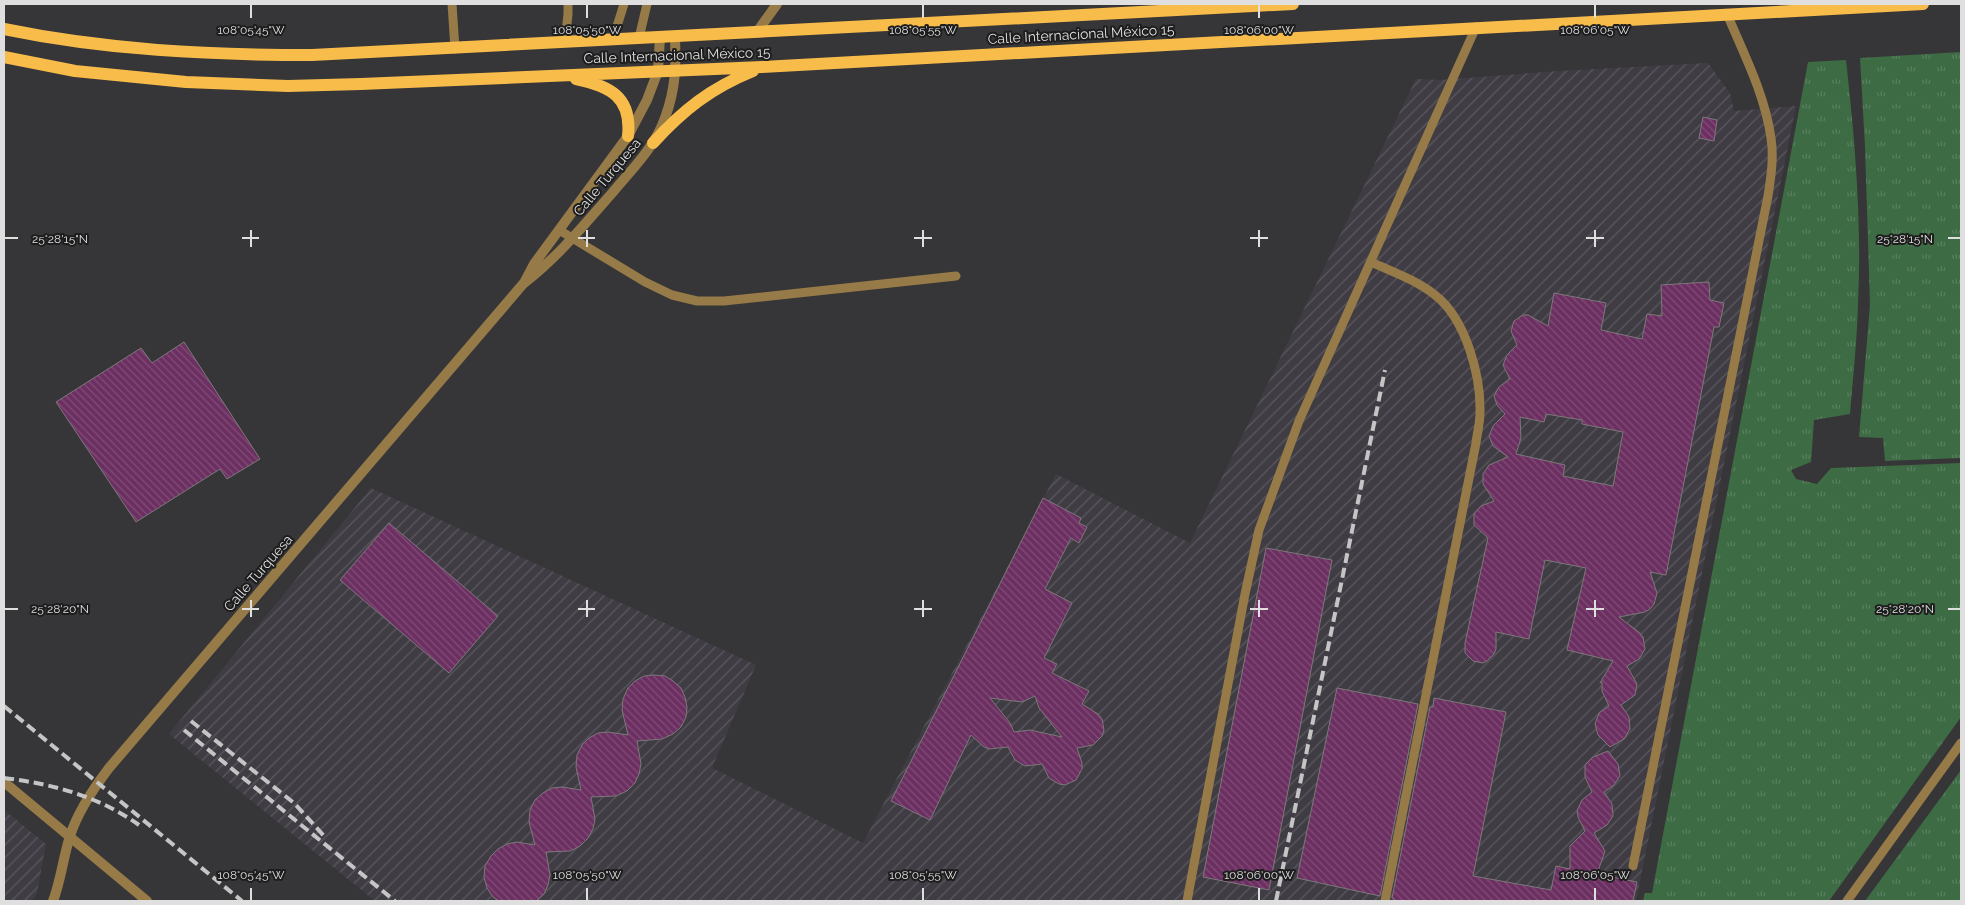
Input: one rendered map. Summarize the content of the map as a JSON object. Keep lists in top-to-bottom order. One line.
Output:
{"streets":{"main road":["Calle Internacional México 15"],"street":["Calle Turquesa"]},"crossings":[["Calle Internacional México 15","Calle Turquesa"]],"coordinates":["108°05'45\"W","108°05'50\"W","108°05'55\"W","108°06'00\"W","108°06'05\"W","25°28'15\"N","25°28'20\"N"]}
